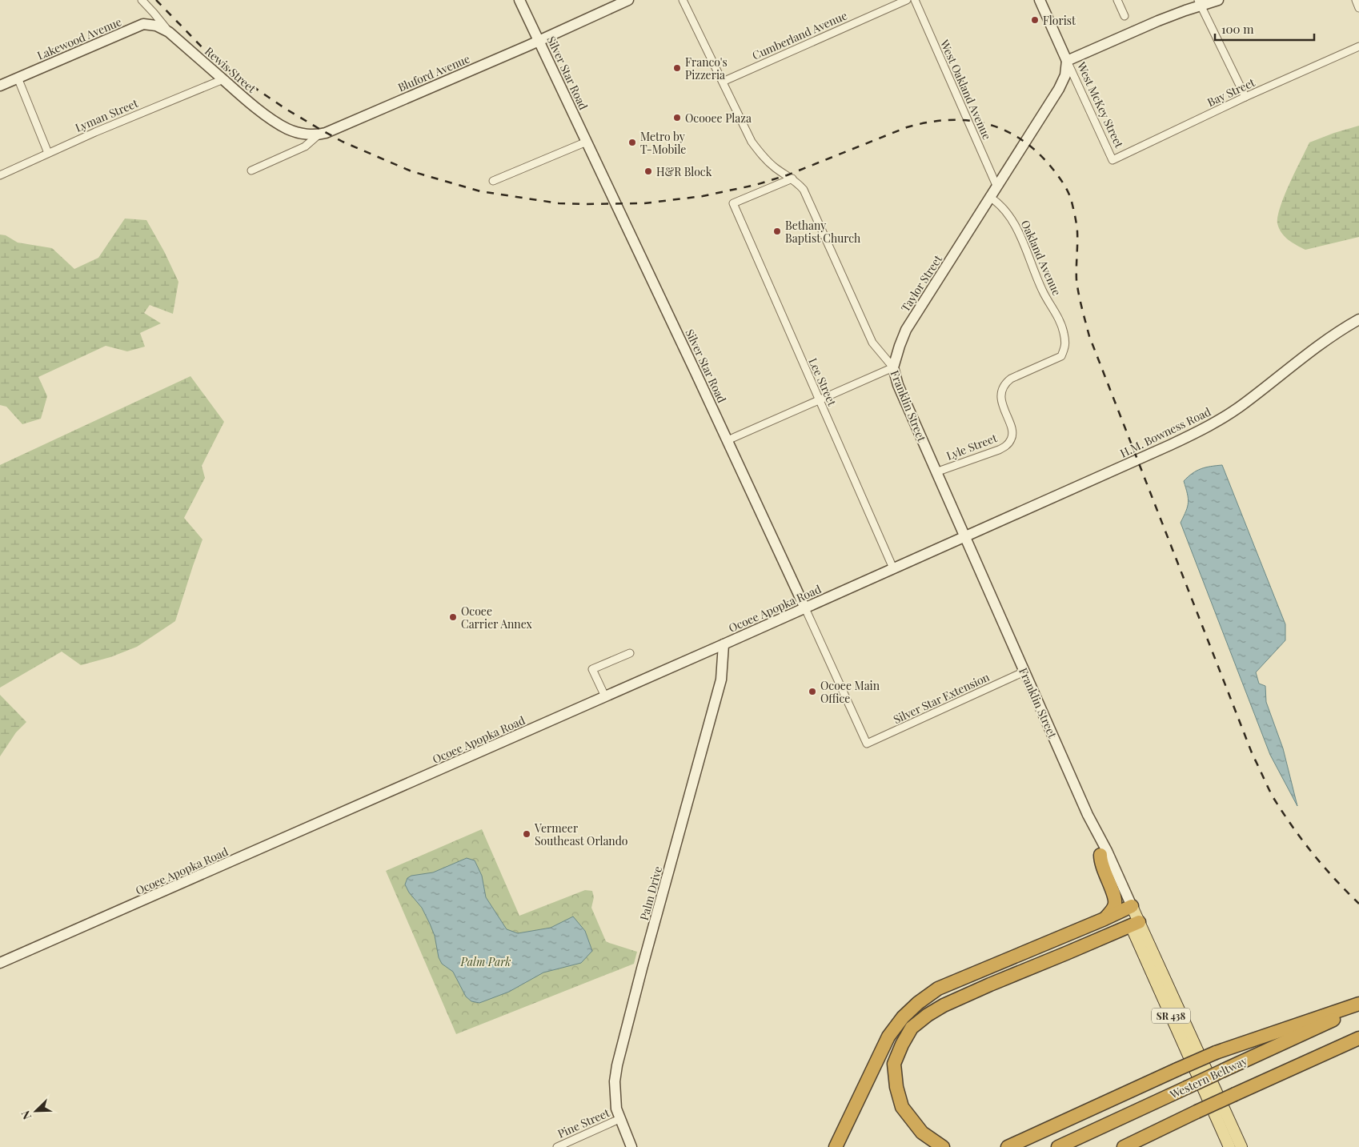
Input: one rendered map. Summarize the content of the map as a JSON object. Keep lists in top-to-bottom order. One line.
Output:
{"streets":{"highway":["Western Beltway"],"main road":["Lakewood Avenue","Rewis Street","Bluford Avenue","Silver Star Road","West McKey Street","Taylor Street","Franklin Street","H.M. Bowness Road","Ocoee Apopka Road","Palm Drive","SR 438"],"street":["Cumberland Avenue","West Oakland Avenue","Bay Street","Lyman Street","Oakland Avenue","Lee Street","Lyle Street","Silver Star Extension","Pine Street"]},"crossings":[["Cumberland Avenue","Franklin Street"],["Lakewood Avenue","Rewis Street"],["Rewis Street","Bluford Avenue"],["Rewis Street","Lyman Street"],["Bluford Avenue","Silver Star Road"],["Silver Star Road","Ocoee Apopka Road"],["Silver Star Road","Silver Star Extension"],["West Oakland Avenue","Taylor Street"],["Bay Street","West McKey Street"],["West McKey Street","Taylor Street"],["Oakland Avenue","Taylor Street"],["Oakland Avenue","Lyle Street"],["Taylor Street","Franklin Street"],["Lee Street","Franklin Street"],["Lee Street","Ocoee Apopka Road"],["Franklin Street","H.M. Bowness Road"],["Franklin Street","Lyle Street"],["Franklin Street","Ocoee Apopka Road"],["Franklin Street","Silver Star Extension"],["H.M. Bowness Road","Ocoee Apopka Road"],["Ocoee Apopka Road","Palm Drive"],["Palm Drive","Pine Street"]],"parks":["Palm Park"],"places":["Florist","Franco's Pizzeria","Ocooee Plaza","Metro by T-Mobile","H&R Block","Bethany Baptist Church","Ocoee Carrier Annex","Ocoee Main Office","Vermeer Southeast Orlando"],"scale_bar":"100 m","north":"bottom left"}
